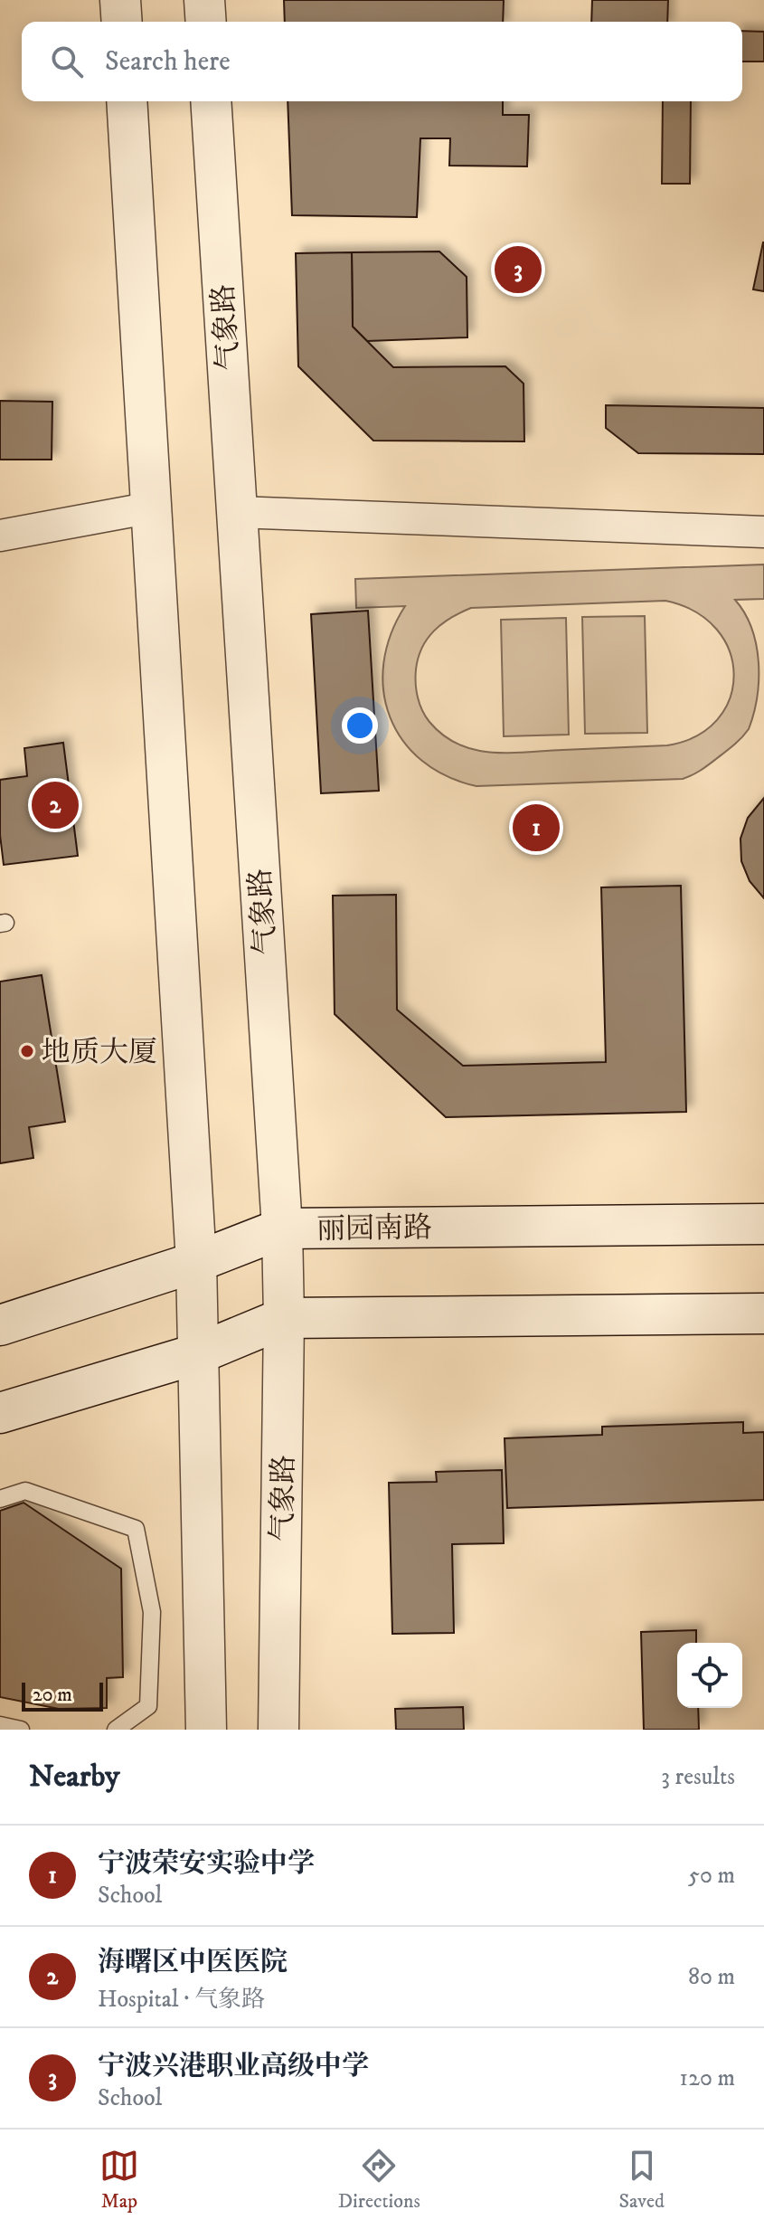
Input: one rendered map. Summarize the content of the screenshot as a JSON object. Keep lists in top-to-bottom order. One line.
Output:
{"streets":{"street":["气象路","丽园南路"]},"crossings":[["气象路","丽园南路"]],"places":["地质大厦"],"scale_bar":"20 m","page":{"search":"Search here","pins":["3","2","1"],"scale":"20 m","heading":["Nearby","3 results"],"list":[{"mark":"1","name":"宁波荣安实验中学","note":"School","value":"50 m"},{"mark":"2","name":"海曙区中医医院","note":"Hospital · 气象路","value":"80 m"},{"mark":"3","name":"宁波兴港职业高级中学","note":"School","value":"120 m"}],"nav":["Map","Directions","Saved"]}}
